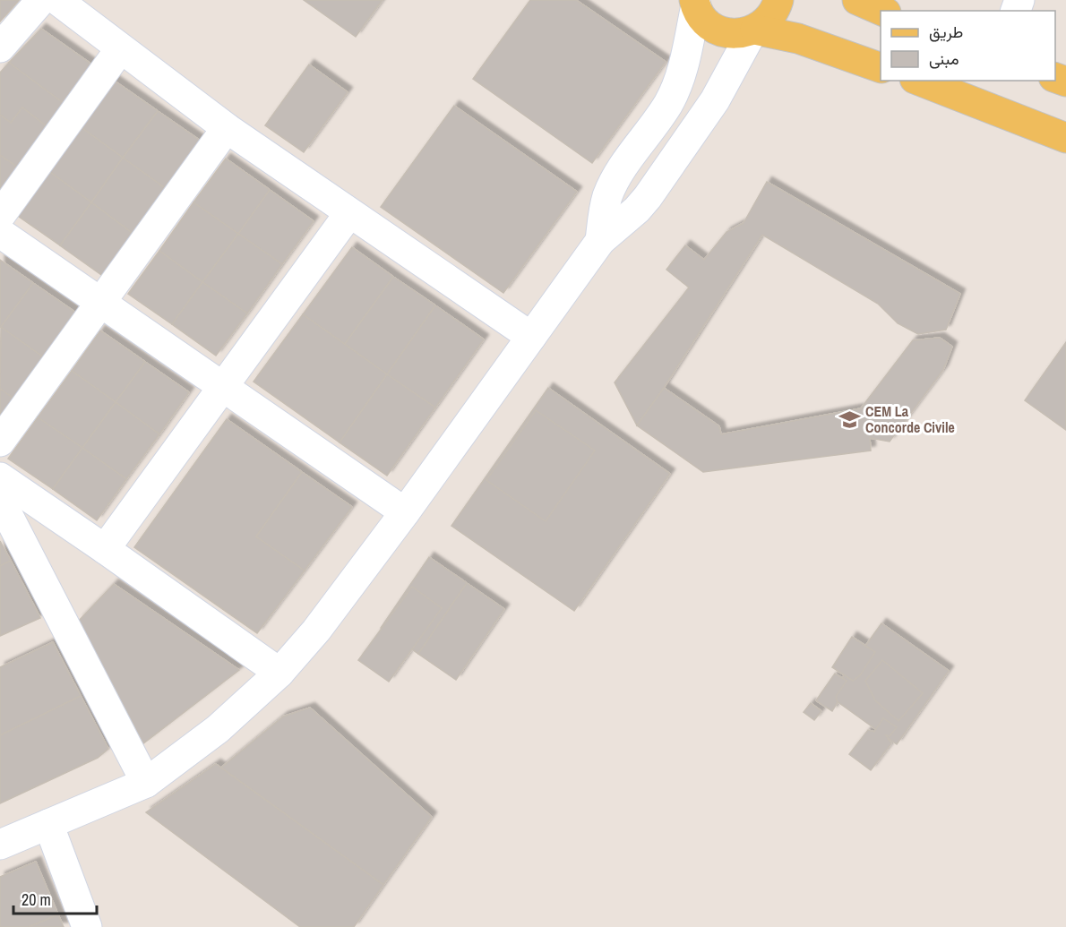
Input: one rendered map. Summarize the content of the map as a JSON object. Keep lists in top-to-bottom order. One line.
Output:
{"places":{"school or university":["CEM La Concorde Civile"]},"legend":["طريق","مبنى"],"scale_bar":"20 m"}
